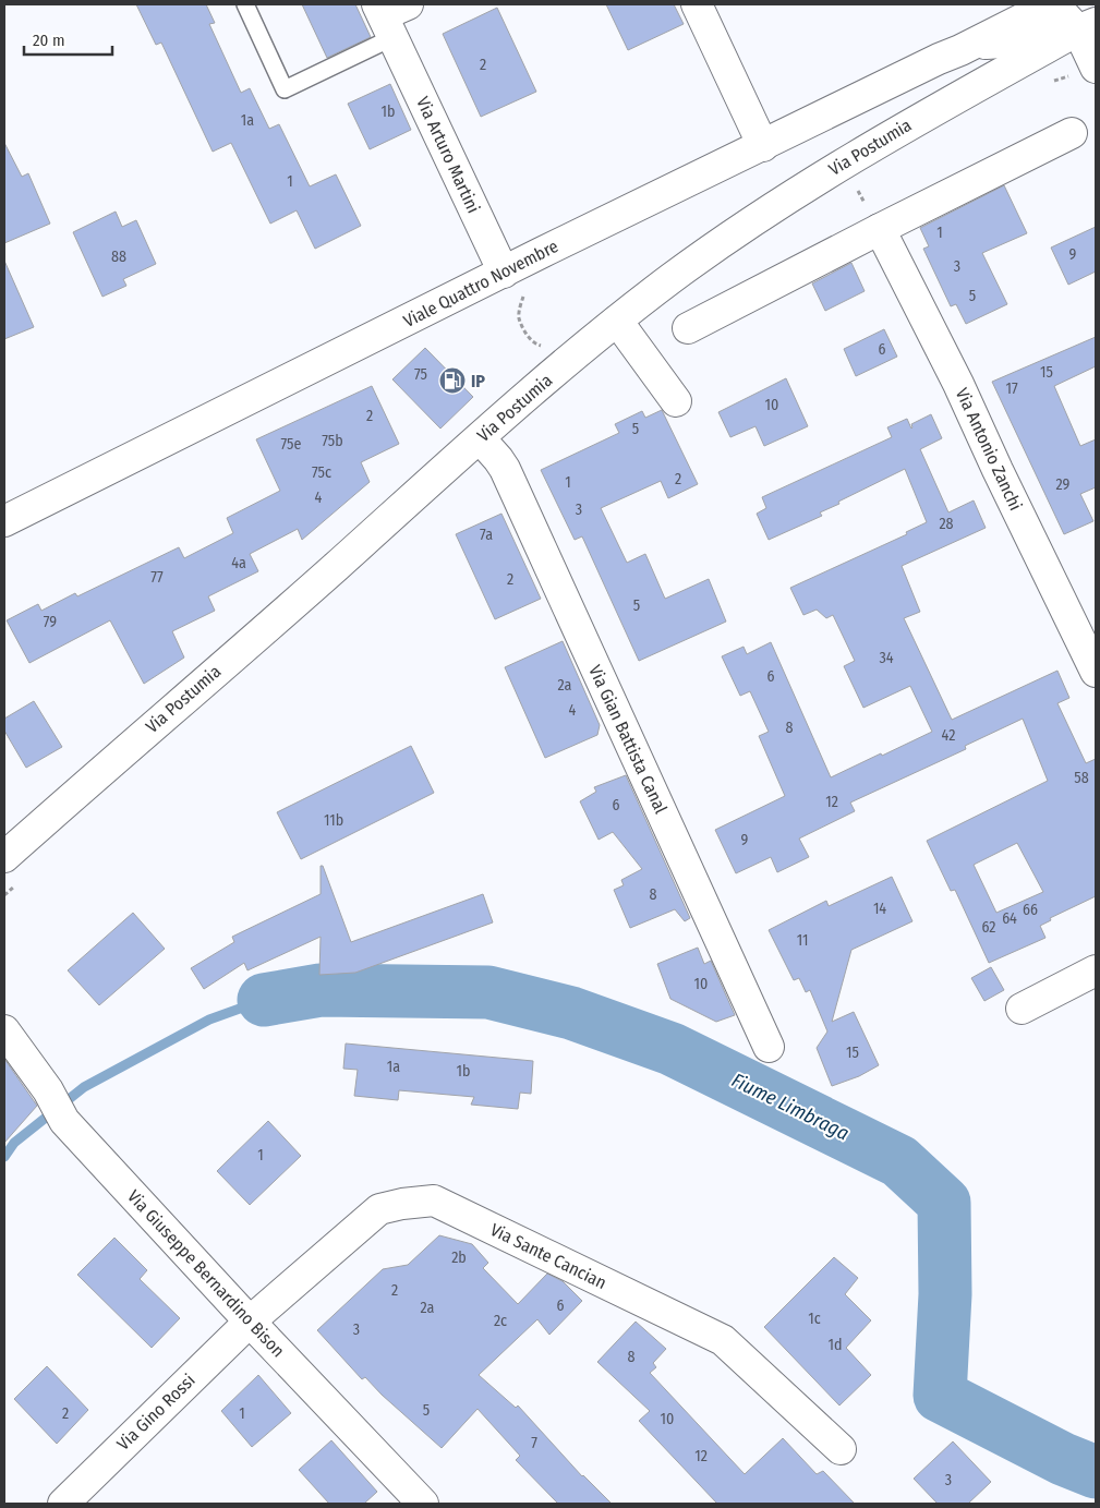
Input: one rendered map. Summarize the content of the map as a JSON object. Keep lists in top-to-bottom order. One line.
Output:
{"streets":{"street":["Via Postumia","Via Arturo Martini","Viale Quattro Novembre","Via Antonio Zanchi","Via Gian Battista Canal","Via Sante Cancian","Via Giuseppe Bernardino Bison","Via Gino Rossi"]},"crossings":[["Via Postumia","Via Gian Battista Canal"],["Via Arturo Martini","Viale Quattro Novembre"],["Via Sante Cancian","Via Giuseppe Bernardino Bison"],["Via Sante Cancian","Via Gino Rossi"],["Via Giuseppe Bernardino Bison","Via Gino Rossi"]],"water":["Fiume Limbraga"],"places":{"fuel station":["IP"]},"house_numbers":["2","1b","1a","1","1","9","88","3","5","6","15","75","17","10","2","5","75b","75e","75c","2","1","29","4","3","28","7a","4a","77","2","5","79","34","6","2a","4","8","42","58","12","6","11b","9","8","14","66","64","62","11","10","15","1a","1b","1","2b","2","6","2a","1c","2c","3","1d","8","5","2","1","10","7","12","3"],"scale_bar":"20 m"}
